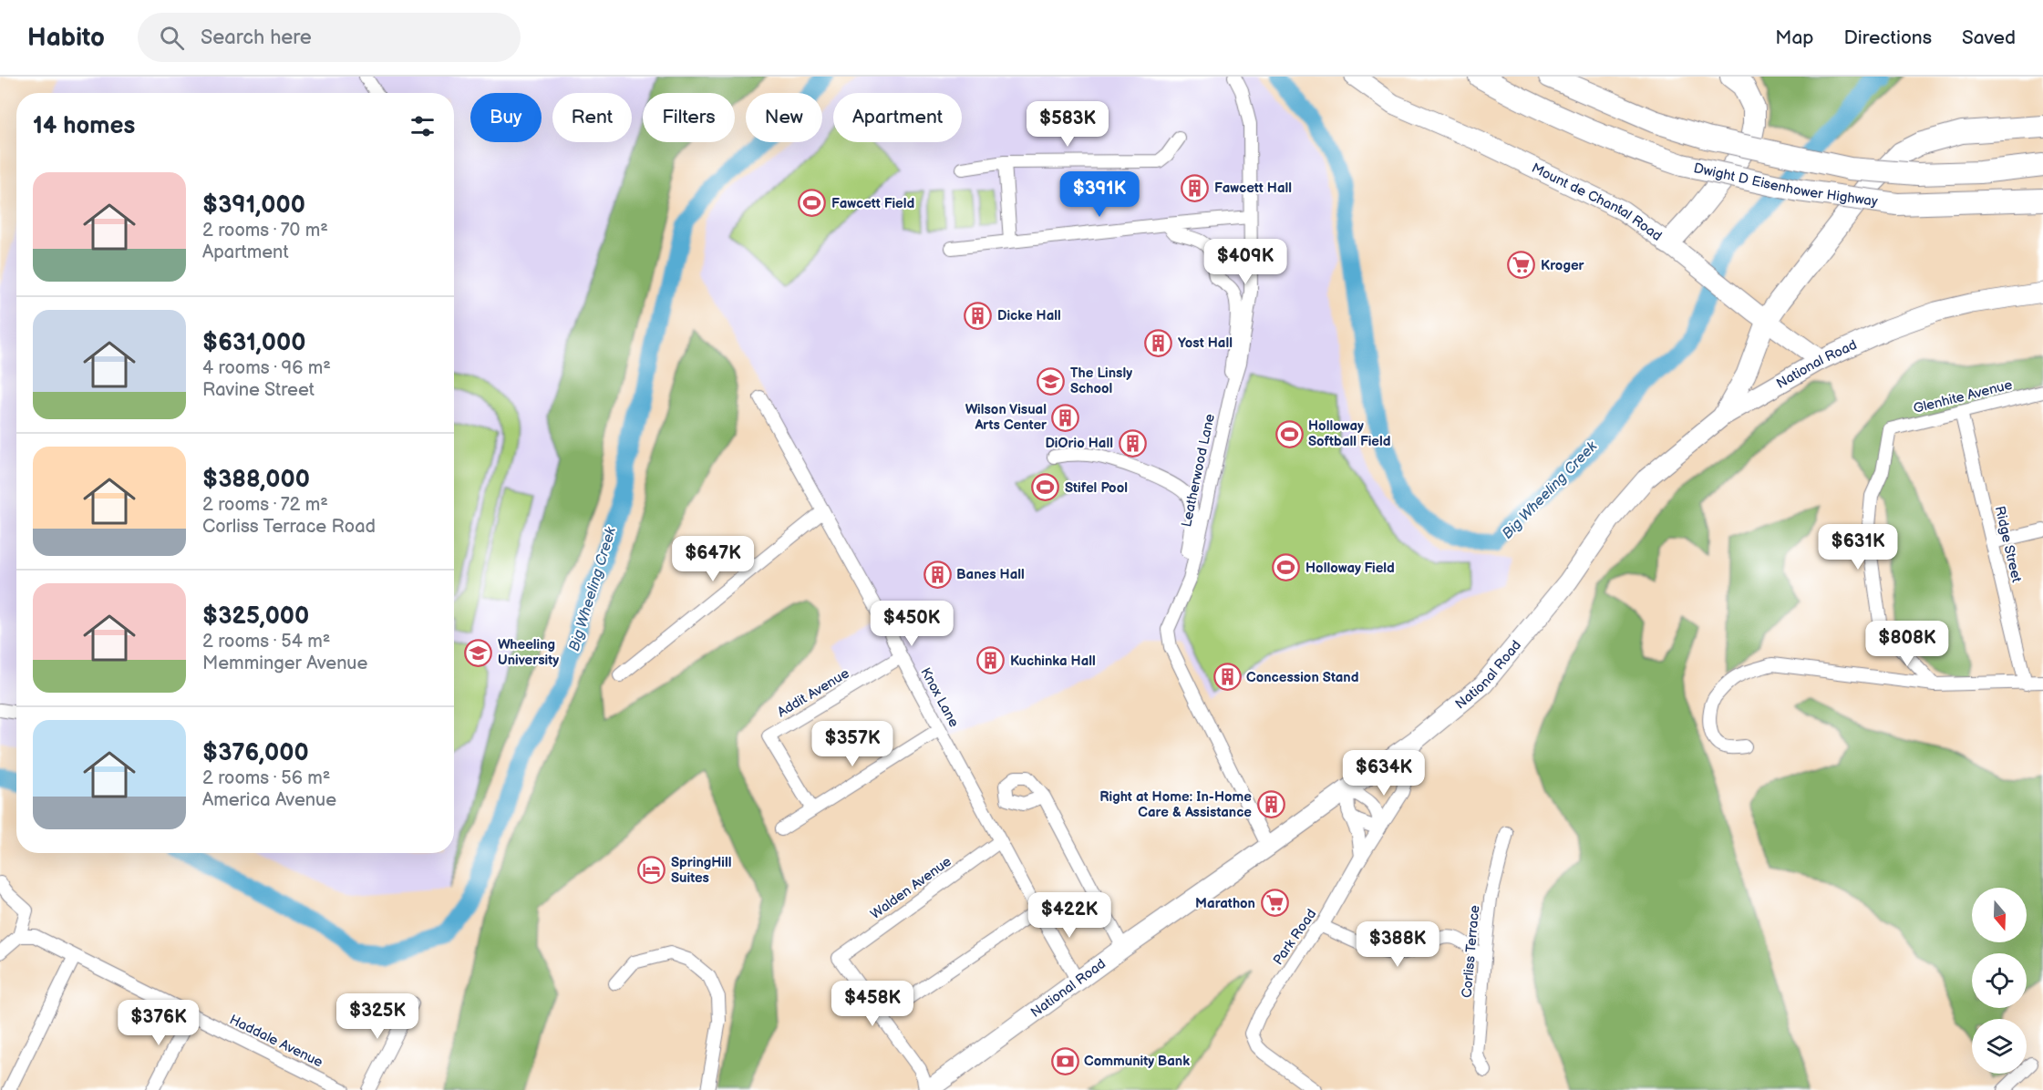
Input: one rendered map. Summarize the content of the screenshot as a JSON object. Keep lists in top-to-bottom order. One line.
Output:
{"streets":{"highway":["Dwight D Eisenhower Highway"],"main road":["Mount de Chantal Road","National Road"],"street":["Glenhite Avenue","Leatherwood Lane","Ridge Street","Addit Avenue","Knox Lane","Walden Avenue","Park Road","Corliss Terrace","Haddale Avenue"]},"crossings":[["Mount de Chantal Road","National Road"],["National Road","Leatherwood Lane"],["National Road","Knox Lane"],["National Road","Park Road"],["Glenhite Avenue","Ridge Street"],["Addit Avenue","Knox Lane"],["Knox Lane","Walden Avenue"]],"water":["Big Wheeling Creek"],"places":{"building":["Fawcett Hall","Dicke Hall","Yost Hall","Wilson Visual Arts Center","DiOrio Hall","Banes Hall","Kuchinka Hall","Concession Stand","Right at Home: In-Home Care & Assistance"],"sports":["Fawcett Field","Holloway Softball Field","Stifel Pool","Holloway Field"],"supermarket":["Kroger","Marathon"],"school or university":["The Linsly School","Wheeling University"],"hotel":["SpringHill Suites"],"bank":["Community Bank"]},"north":"bottom","page":{"header":"Habito","search":"Search here","nav":["Map","Directions","Saved"],"chip":["Buy","Rent","Filters","New","Apartment"],"heading":"14 homes","price":["$583K","$391K","$409K","$631K","$647K","$450K","$808K","$357K","$634K","$422K","$388K","$458K","$325K","$376K"],"list":[{"name":"$391,000","note":"2 rooms · 70 m² · Apartment"},{"name":"$631,000","note":"4 rooms · 96 m² · Ravine Street"},{"name":"$388,000","note":"2 rooms · 72 m² · Corliss Terrace Road"},{"name":"$325,000","note":"2 rooms · 54 m² · Memminger Avenue"},{"name":"$376,000","note":"2 rooms · 56 m² · America Avenue"}]}}
